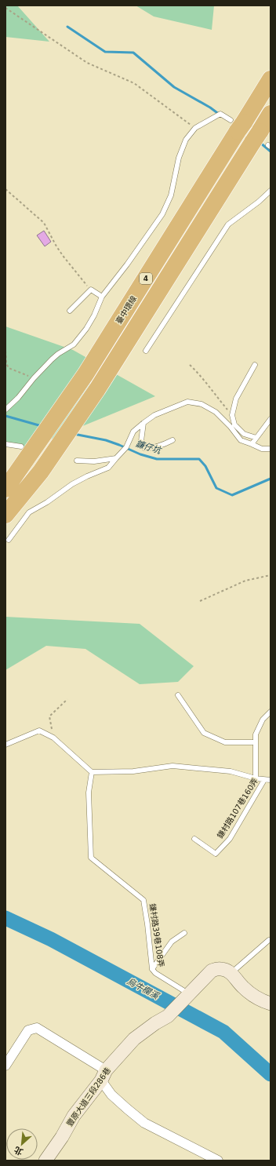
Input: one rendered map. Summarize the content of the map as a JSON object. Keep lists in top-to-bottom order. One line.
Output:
{"streets":{"highway":["4","臺中環線"],"street":["豐原大道三段286巷"],"lane":["鎌村路107巷160弄","鎌村路39巷108弄"]},"crossings":[["鎌村路107巷160弄","鎌村路39巷108弄"],["鎌村路39巷108弄","豐原大道三段286巷"]],"water":["鐮仔坑","烏牛欄溪"],"north":"bottom left"}
